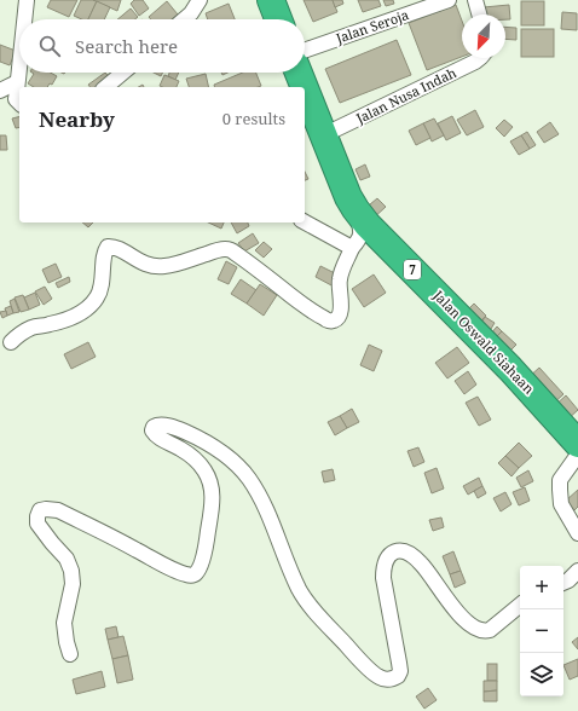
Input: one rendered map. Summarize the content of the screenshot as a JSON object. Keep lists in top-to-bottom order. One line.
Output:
{"streets":{"highway":["7","Jalan Oswald Siahaan"],"street":["Jalan Seroja","Jalan Nusa Indah"]},"crossings":[["Jalan Nusa Indah","Jalan Oswald Siahaan"]],"north":"bottom left","page":{"search":"Search here","heading":["Nearby","0 results"],"map_buttons":["+","−"]}}
